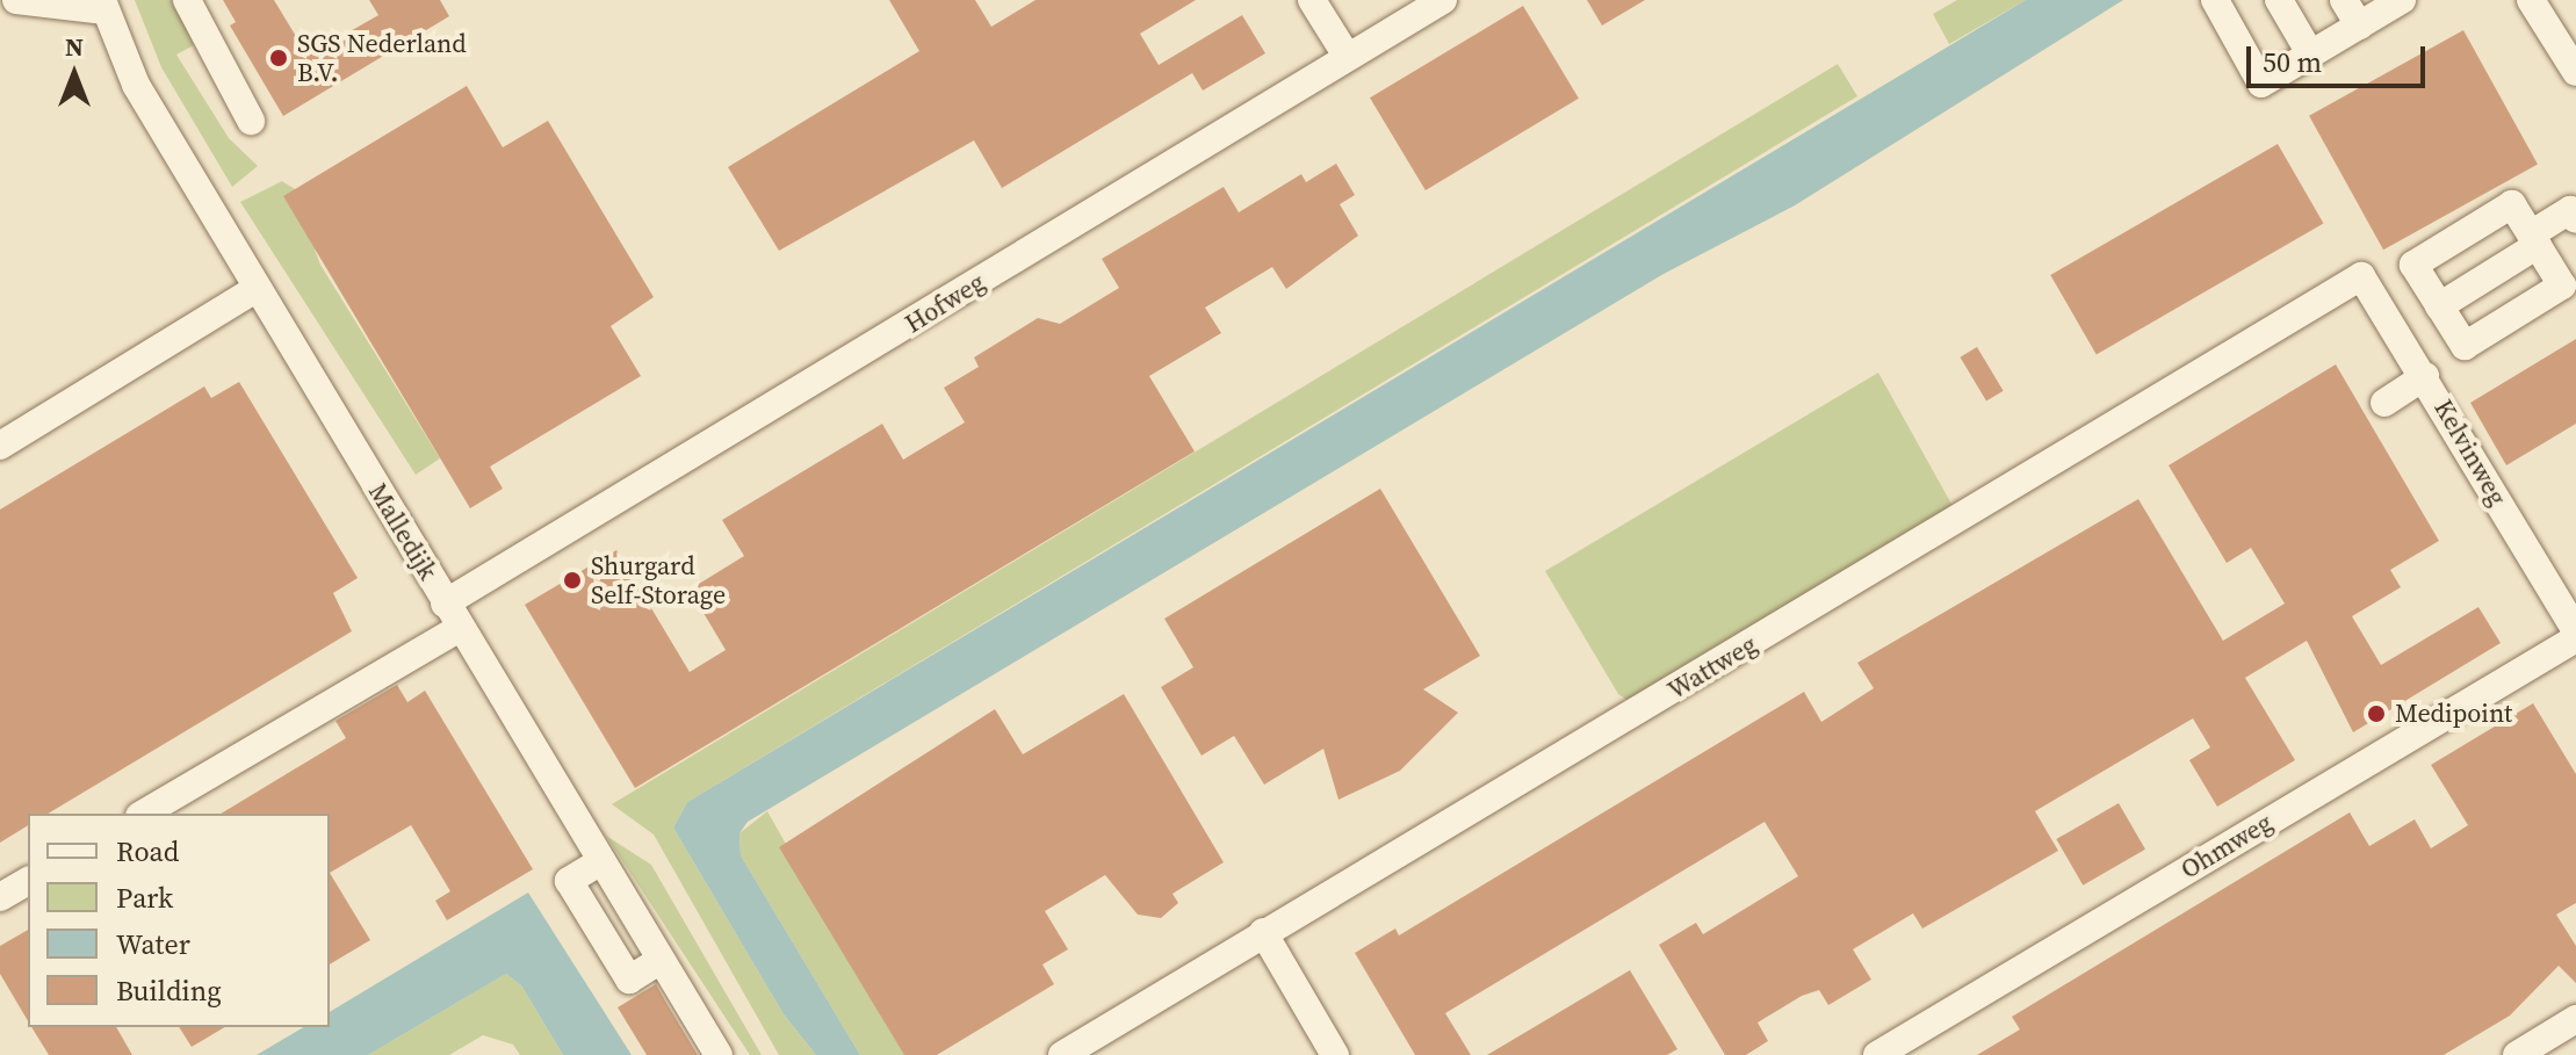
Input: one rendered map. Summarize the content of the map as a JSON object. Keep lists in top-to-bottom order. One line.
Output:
{"streets":{"street":["Hofweg","Kelvinweg","Malledijk","Wattweg","Ohmweg"]},"crossings":[["Hofweg","Malledijk"],["Kelvinweg","Wattweg"],["Kelvinweg","Ohmweg"]],"places":["SGS Nederland B.V.","Shurgard Self-Storage","Medipoint"],"legend":["Road","Park","Water","Building"],"scale_bar":"50 m","north":"top"}
